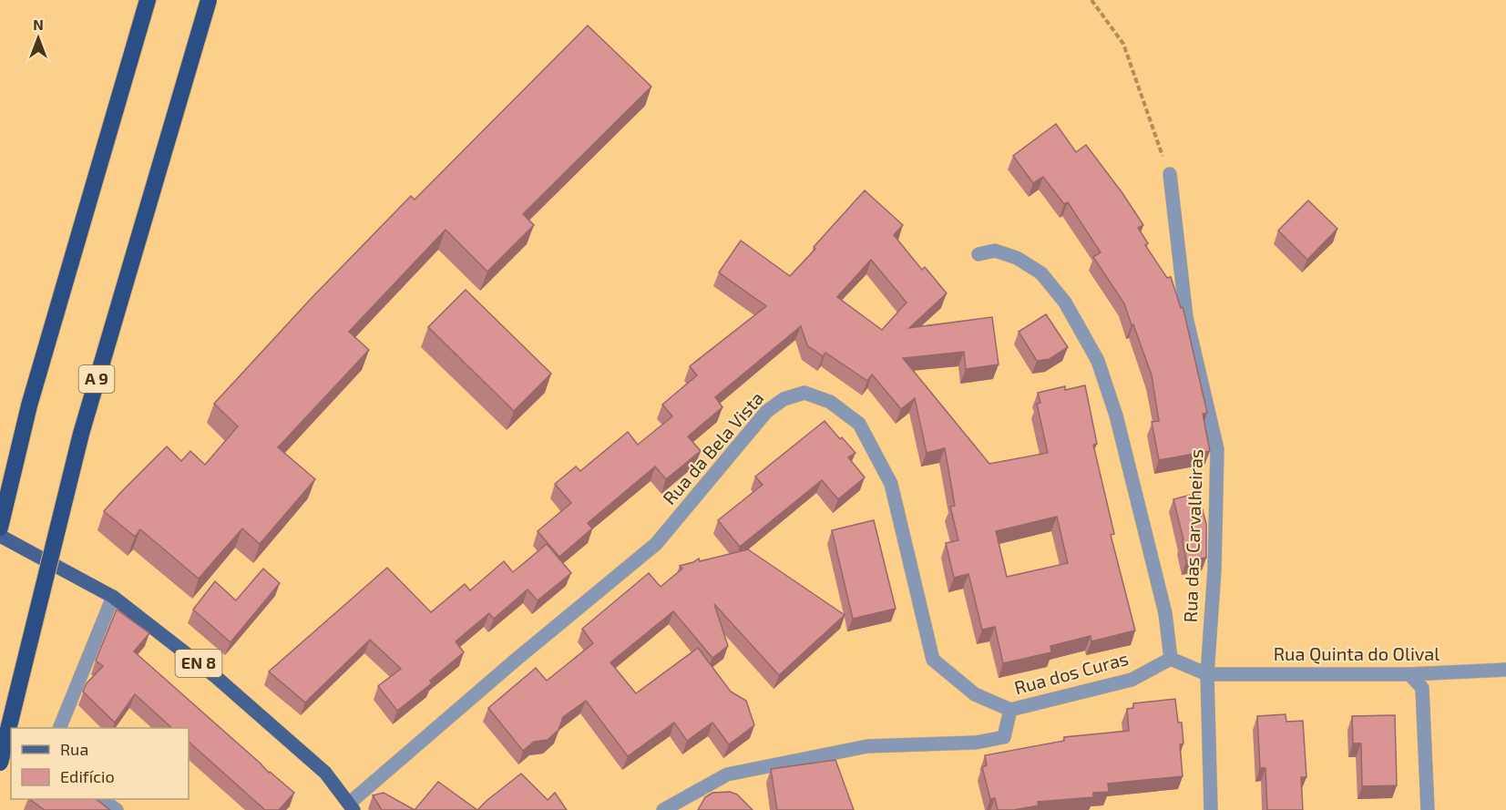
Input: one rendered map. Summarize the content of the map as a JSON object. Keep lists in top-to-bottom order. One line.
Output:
{"streets":{"highway":["A 9"],"main road":["EN 8"],"street":["Rua da Bela Vista","Rua das Carvalheiras","Rua Quinta do Olival","Rua dos Curas"]},"crossings":[["Rua da Bela Vista","EN 8"],["Rua da Bela Vista","Rua dos Curas"],["Rua das Carvalheiras","Rua Quinta do Olival"]],"legend":["Rua","Edifício"],"north":"top"}
